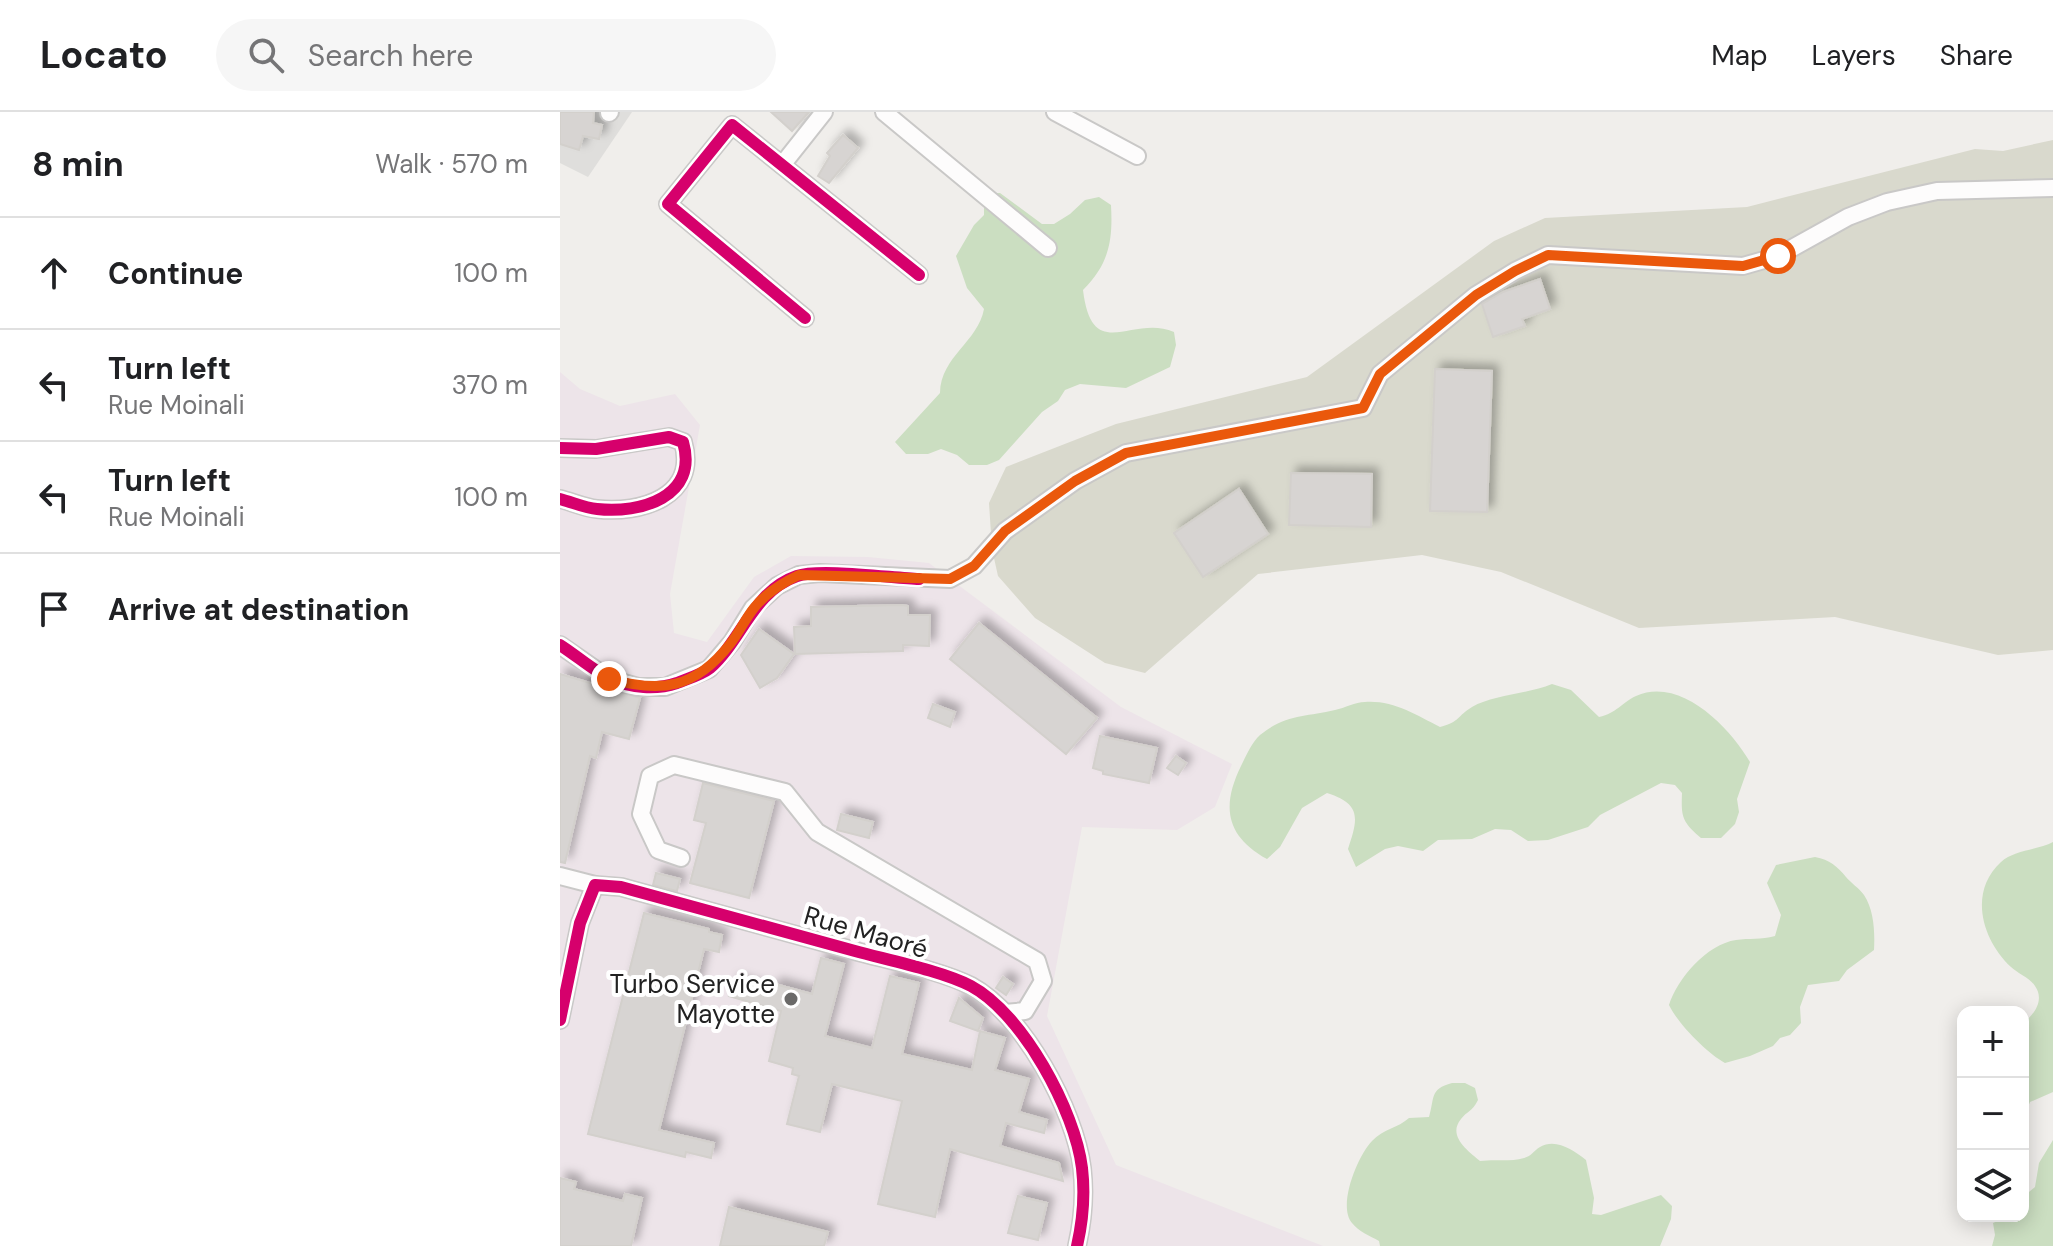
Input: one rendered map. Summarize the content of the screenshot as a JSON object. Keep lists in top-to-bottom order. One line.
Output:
{"streets":{"street":["Rue Maoré"]},"places":["Turbo Service Mayotte"],"page":{"header":"Locato","search":"Search here","nav":["Map","Layers","Share"],"heading":["8 min","Walk · 570 m"],"list":[["Continue","100 m"],["Turn left","Rue Moinali","370 m"],["Turn left","Rue Moinali","100 m"],"Arrive at destination"],"map_buttons":["+","−"]}}
